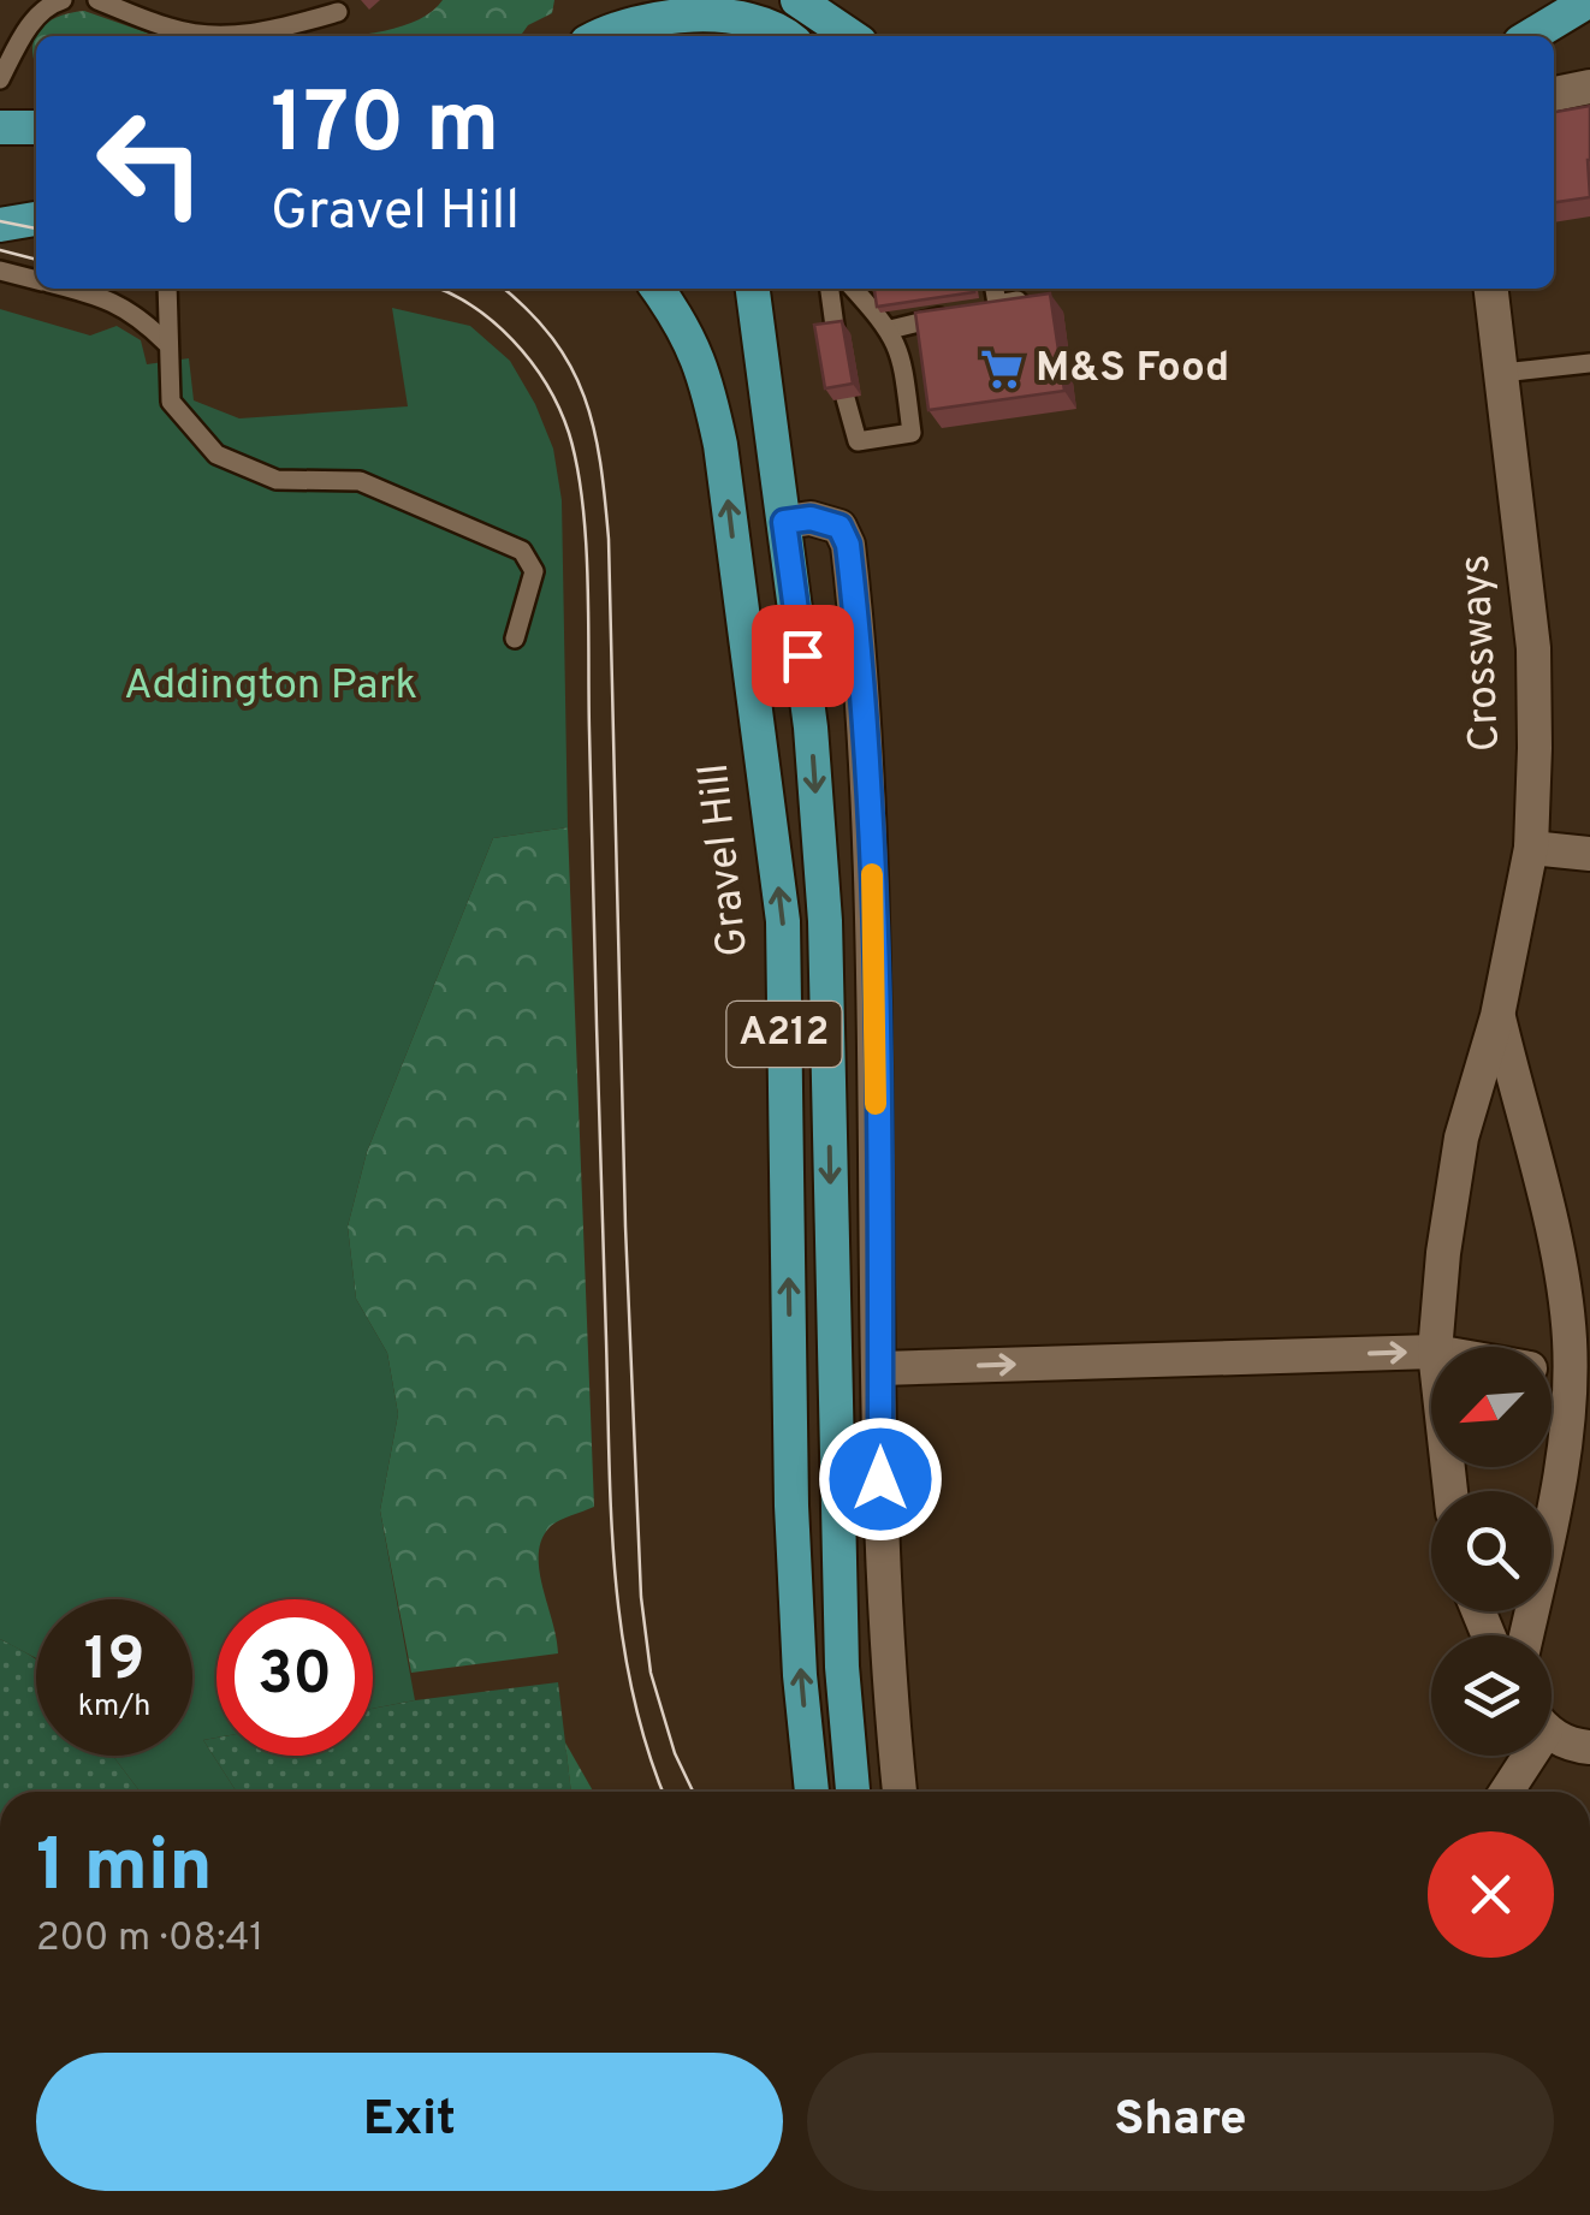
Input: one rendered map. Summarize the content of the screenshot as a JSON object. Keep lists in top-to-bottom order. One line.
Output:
{"streets":{"main road":["Gravel Hill","A212"],"street":["Crossways"]},"parks":["Addington Park"],"places":{"supermarket":["M&S Food"]},"north":"bottom left","page":{"turn":["170 m","Gravel Hill"],"speed":"19 km/h","limit":"30","heading":["1 min","200 m · 08:41"],"buttons":["Exit","Share"]}}
